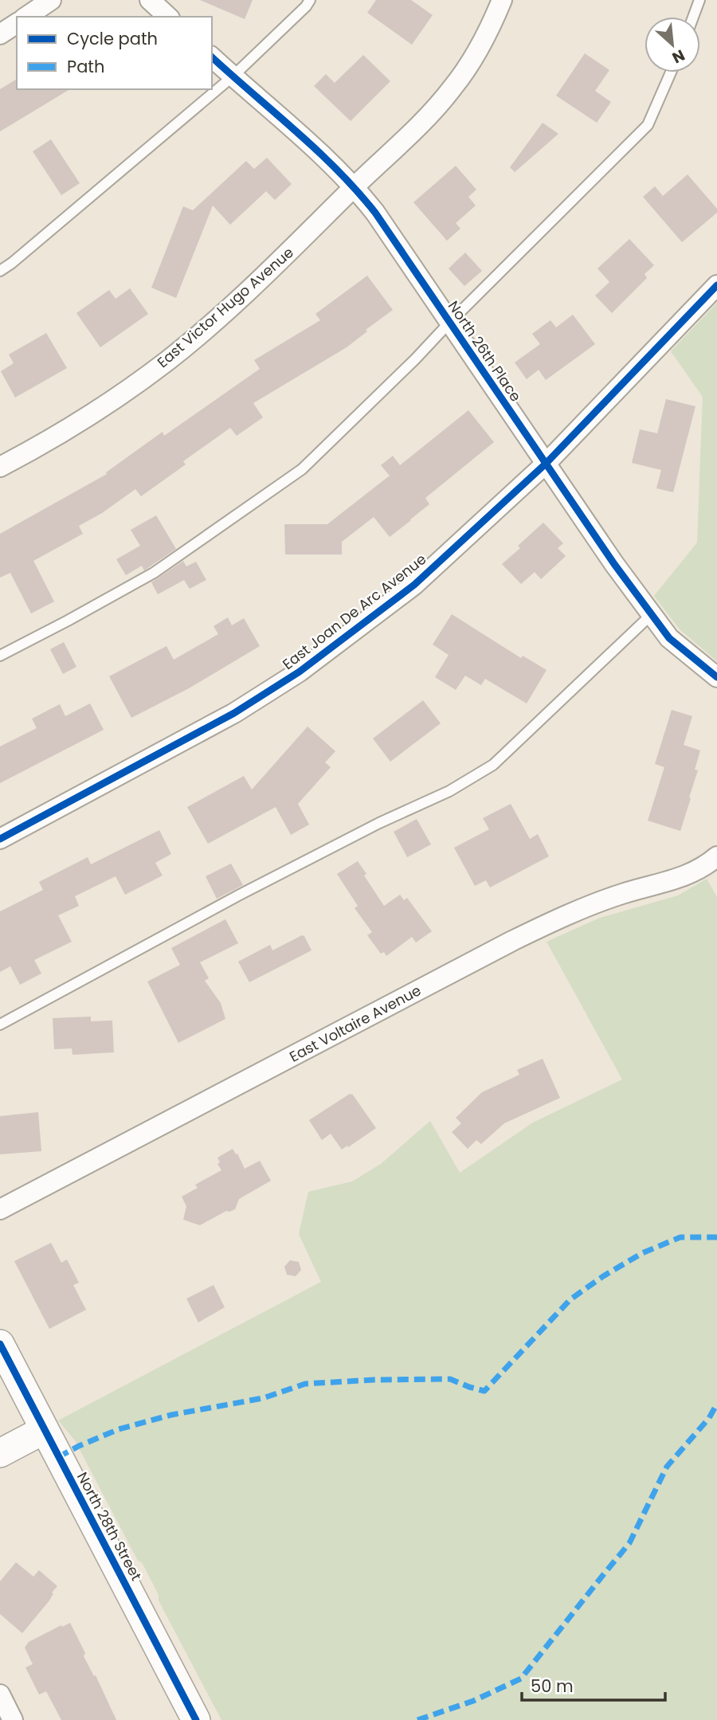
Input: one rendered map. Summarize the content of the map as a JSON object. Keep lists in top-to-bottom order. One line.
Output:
{"streets":{"street":["East Victor Hugo Avenue","North 26th Place","East Joan De Arc Avenue","East Voltaire Avenue","North 28th Street"]},"crossings":[["East Victor Hugo Avenue","North 26th Place"],["North 26th Place","East Joan De Arc Avenue"]],"legend":["Cycle path","Path"],"scale_bar":"50 m","north":"bottom right"}
